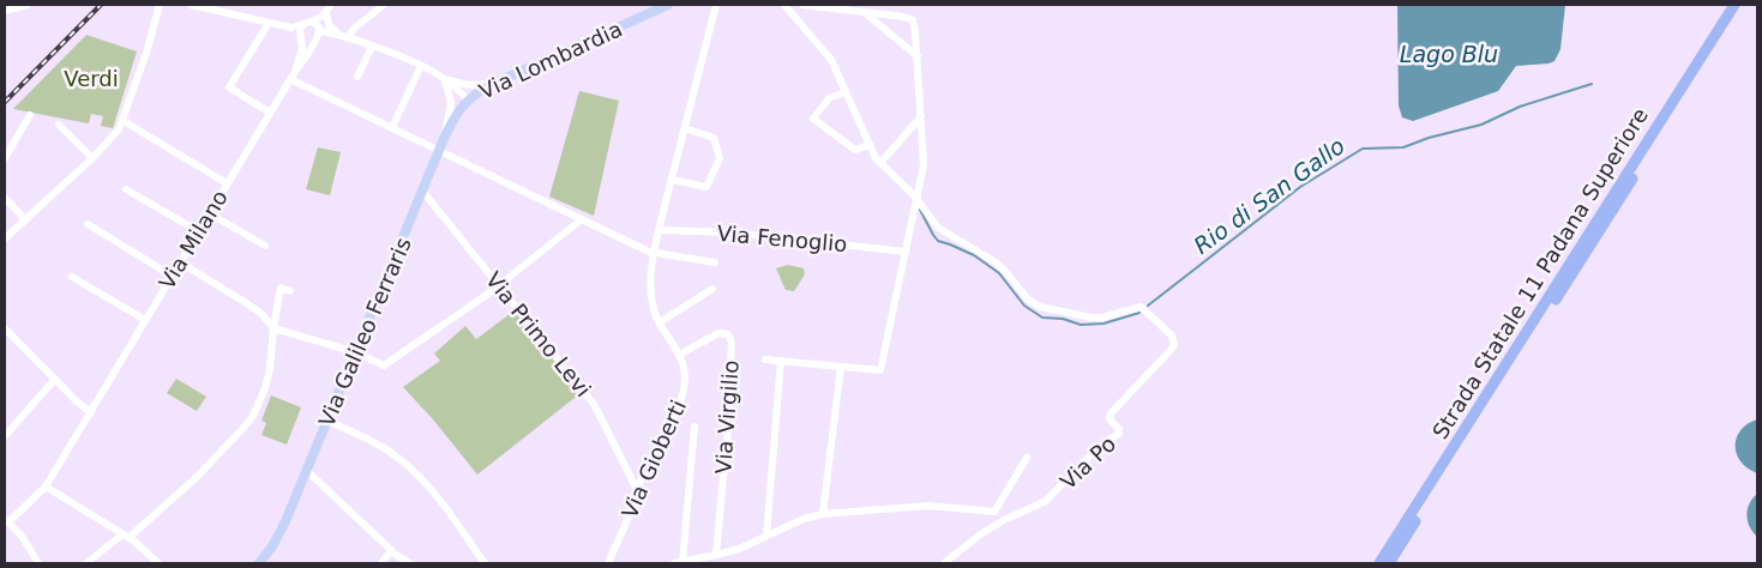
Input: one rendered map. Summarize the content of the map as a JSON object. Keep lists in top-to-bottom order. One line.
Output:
{"streets":{"highway":["Strada Statale 11 Padana Superiore"],"main road":["Via Lombardia","Via Galileo Ferraris"],"street":["Via Fenoglio","Via Milano","Via Primo Levi","Via Virgilio","Via Gioberti","Via Po"]},"crossings":[["Via Lombardia","Via Galileo Ferraris"],["Via Fenoglio","Via Gioberti"],["Via Galileo Ferraris","Via Primo Levi"],["Via Primo Levi","Via Gioberti"],["Via Virgilio","Via Gioberti"]],"water":["Lago Blu","Rio di San Gallo"],"parks":["Verdi"]}
